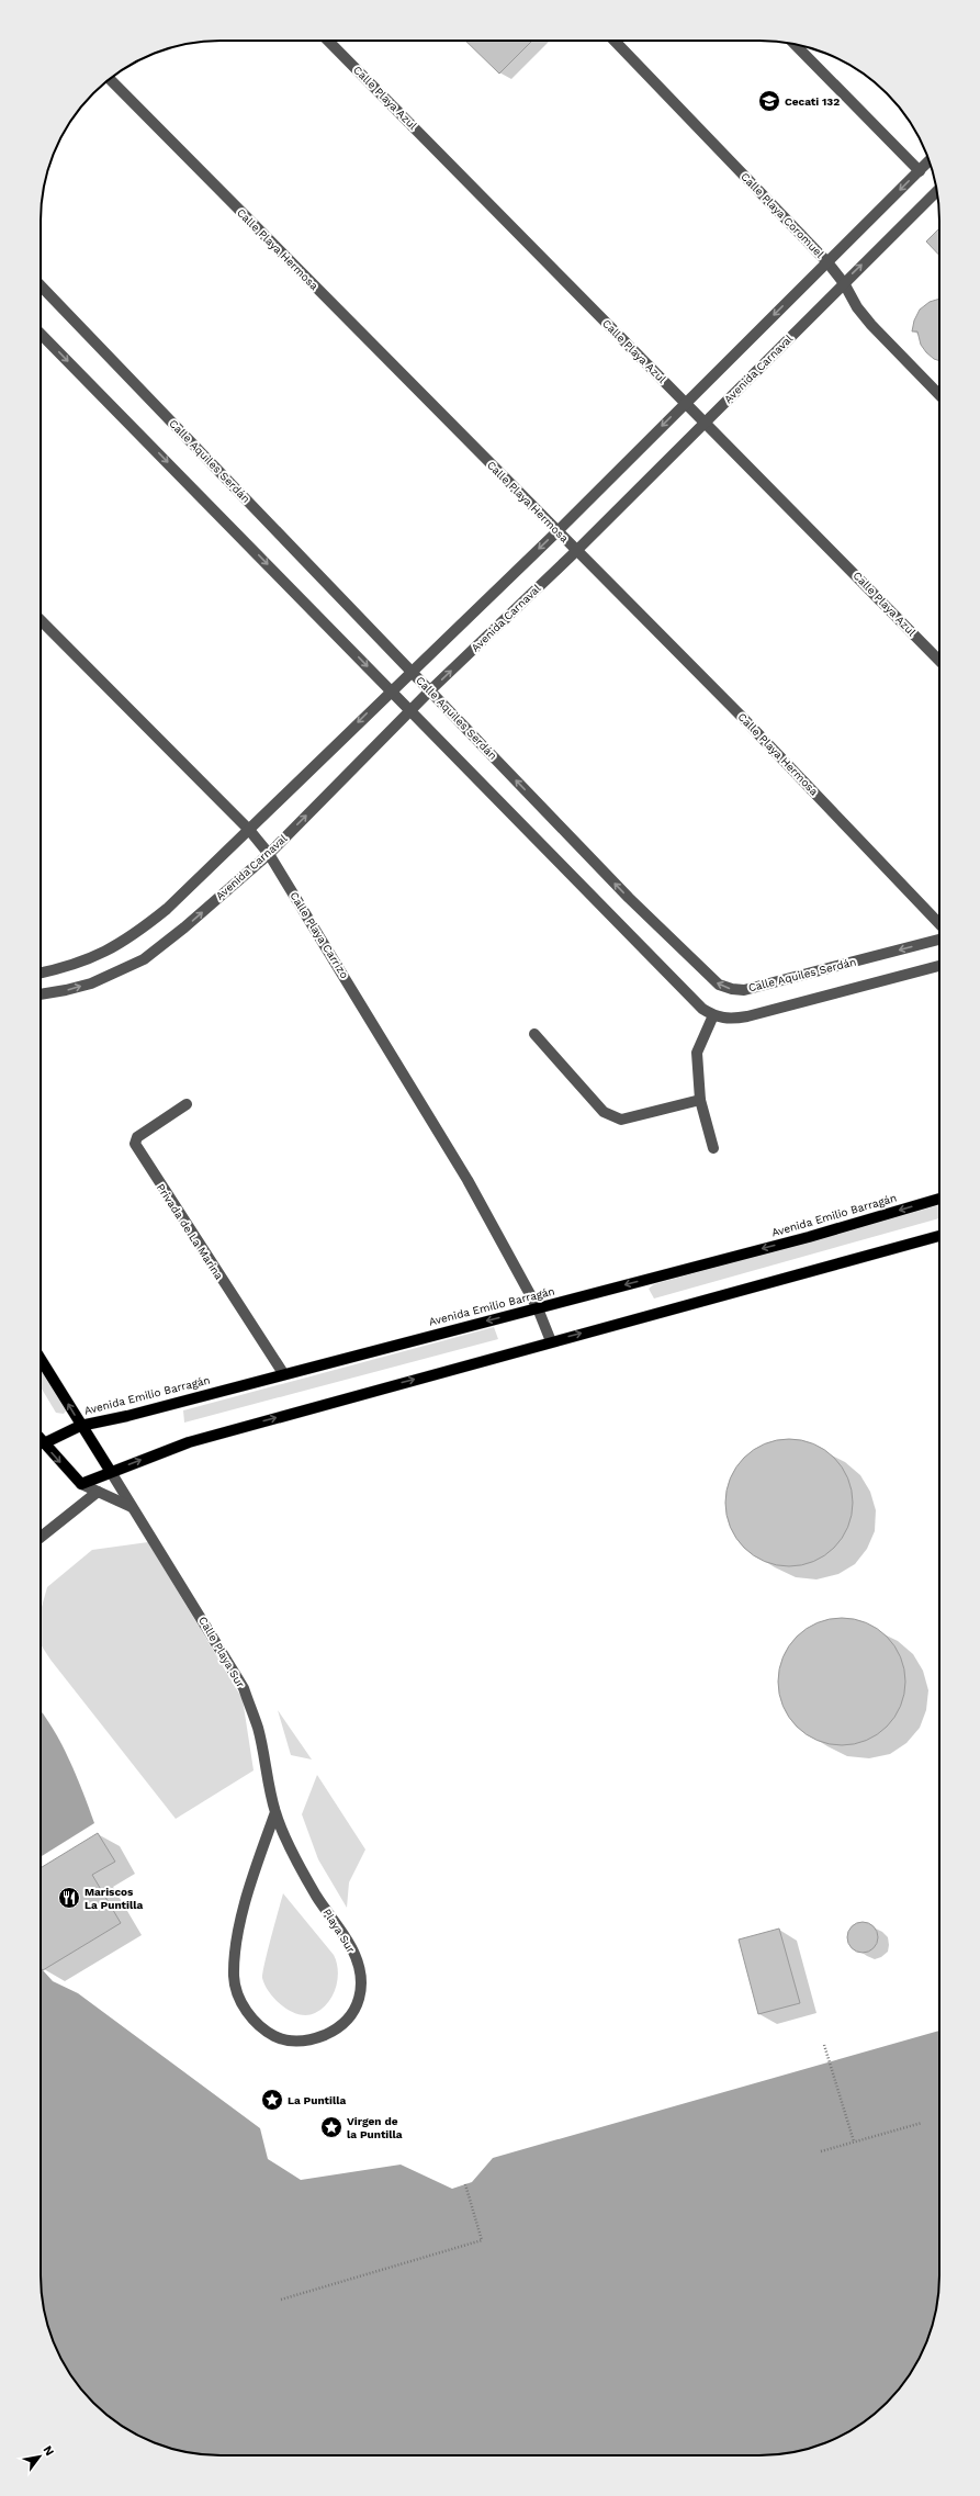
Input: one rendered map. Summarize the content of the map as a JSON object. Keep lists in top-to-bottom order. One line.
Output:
{"streets":{"main road":["Avenida Emilio Barragán"],"street":["Calle Playa Azul","Calle Playa Coromuel","Calle Playa Hermosa","Avenida Carnaval","Calle Aquiles Serdán","Calle Playa Carrizo","Privada de La Marina","Calle Playa Sur","Playa Sur"]},"crossings":[["Calle Playa Azul","Avenida Carnaval"],["Calle Playa Coromuel","Avenida Carnaval"],["Calle Playa Hermosa","Avenida Carnaval"],["Avenida Carnaval","Calle Aquiles Serdán"],["Avenida Carnaval","Calle Playa Carrizo"],["Calle Playa Carrizo","Avenida Emilio Barragán"],["Avenida Emilio Barragán","Privada de La Marina"],["Calle Playa Sur","Playa Sur"]],"places":{"school or university":["Cecati 132"],"restaurant":["Mariscos La Puntilla"],"place":["La Puntilla","Virgen de la Puntilla"]},"north":"top right"}
